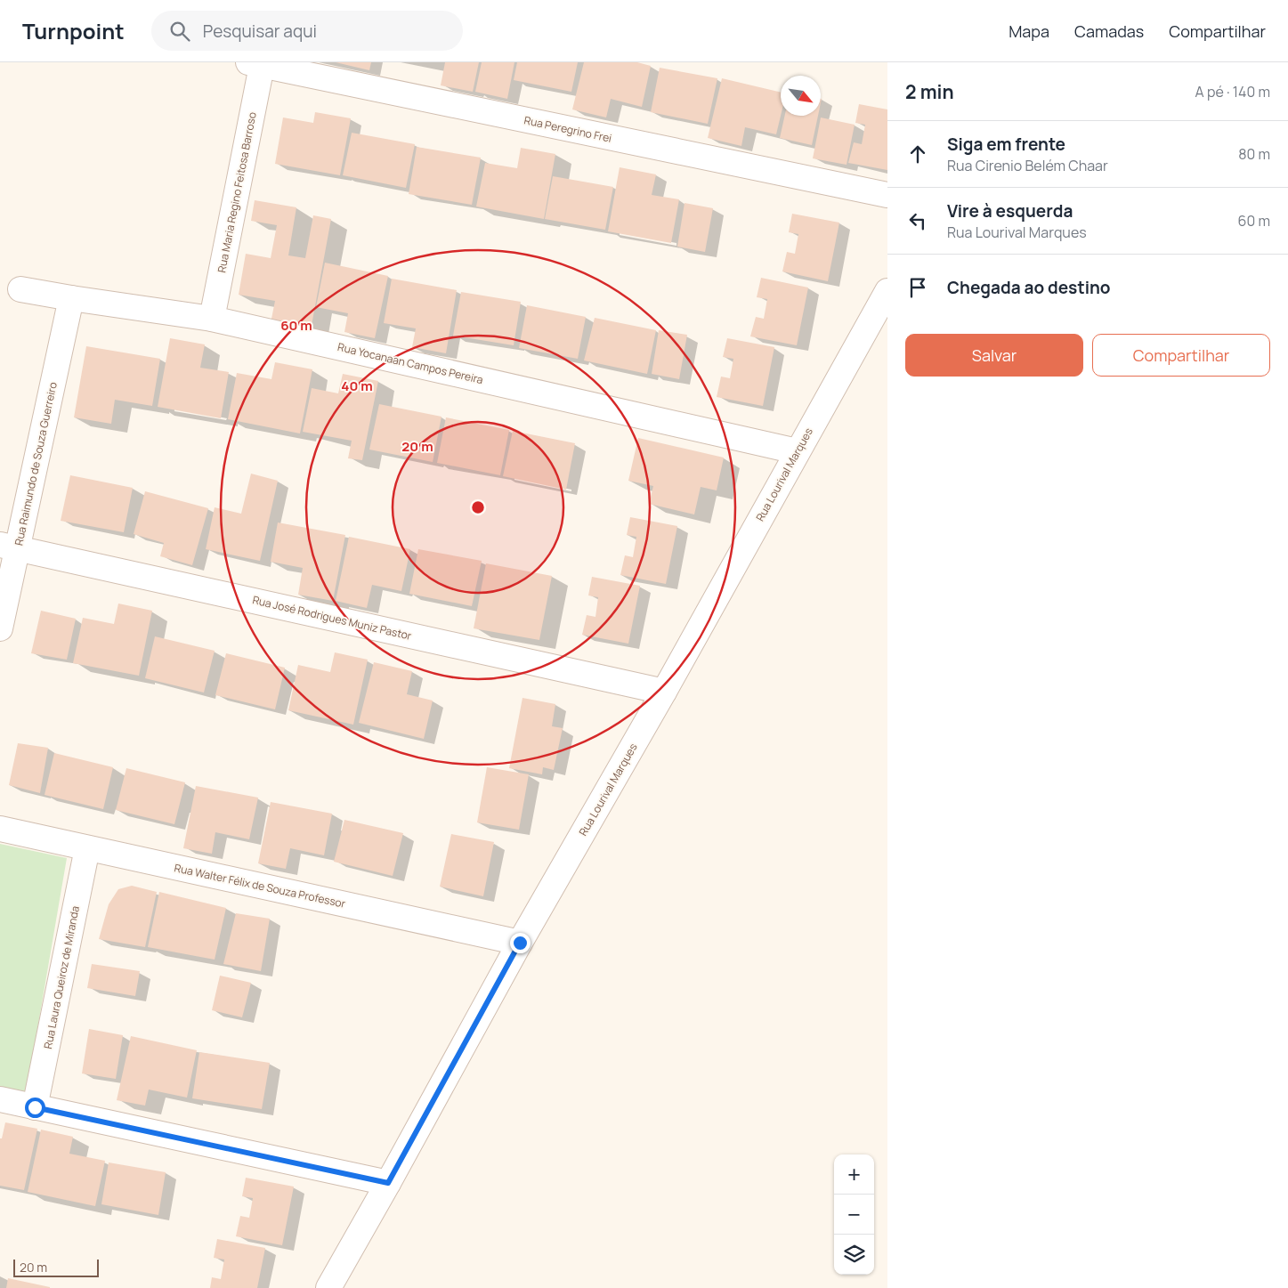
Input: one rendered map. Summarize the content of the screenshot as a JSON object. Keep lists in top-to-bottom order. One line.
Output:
{"streets":{"street":["Rua Peregrino Frei","Rua Maria Regino Feitosa Barroso","Rua Yocanaan Campos Pereira","Rua Raimundo de Souza Guerreiro","Rua Lourival Marques","Rua José Rodrigues Muniz Pastor","Rua Walter Félix de Souza Professor","Rua Laura Queiroz de Miranda"]},"crossings":[["Rua Peregrino Frei","Rua Maria Regino Feitosa Barroso"],["Rua Maria Regino Feitosa Barroso","Rua Yocanaan Campos Pereira"],["Rua Yocanaan Campos Pereira","Rua Raimundo de Souza Guerreiro"],["Rua Yocanaan Campos Pereira","Rua Lourival Marques"],["Rua Raimundo de Souza Guerreiro","Rua José Rodrigues Muniz Pastor"],["Rua Lourival Marques","Rua José Rodrigues Muniz Pastor"],["Rua Lourival Marques","Rua Walter Félix de Souza Professor"],["Rua Walter Félix de Souza Professor","Rua Laura Queiroz de Miranda"]],"scale_bar":"20 m","north":"bottom right","page":{"header":"Turnpoint","search":"Pesquisar aqui","nav":["Mapa","Camadas","Compartilhar"],"heading":["2 min","A pé · 140 m"],"list":[["Siga em frente","Rua Cirenio Belém Chaar","80 m"],["Vire à esquerda","Rua Lourival Marques","60 m"],"Chegada ao destino"],"buttons":["Salvar","Compartilhar"],"map_buttons":["+","−"],"scale":"20 m"},"rings":["60 m","40 m","20 m"]}
